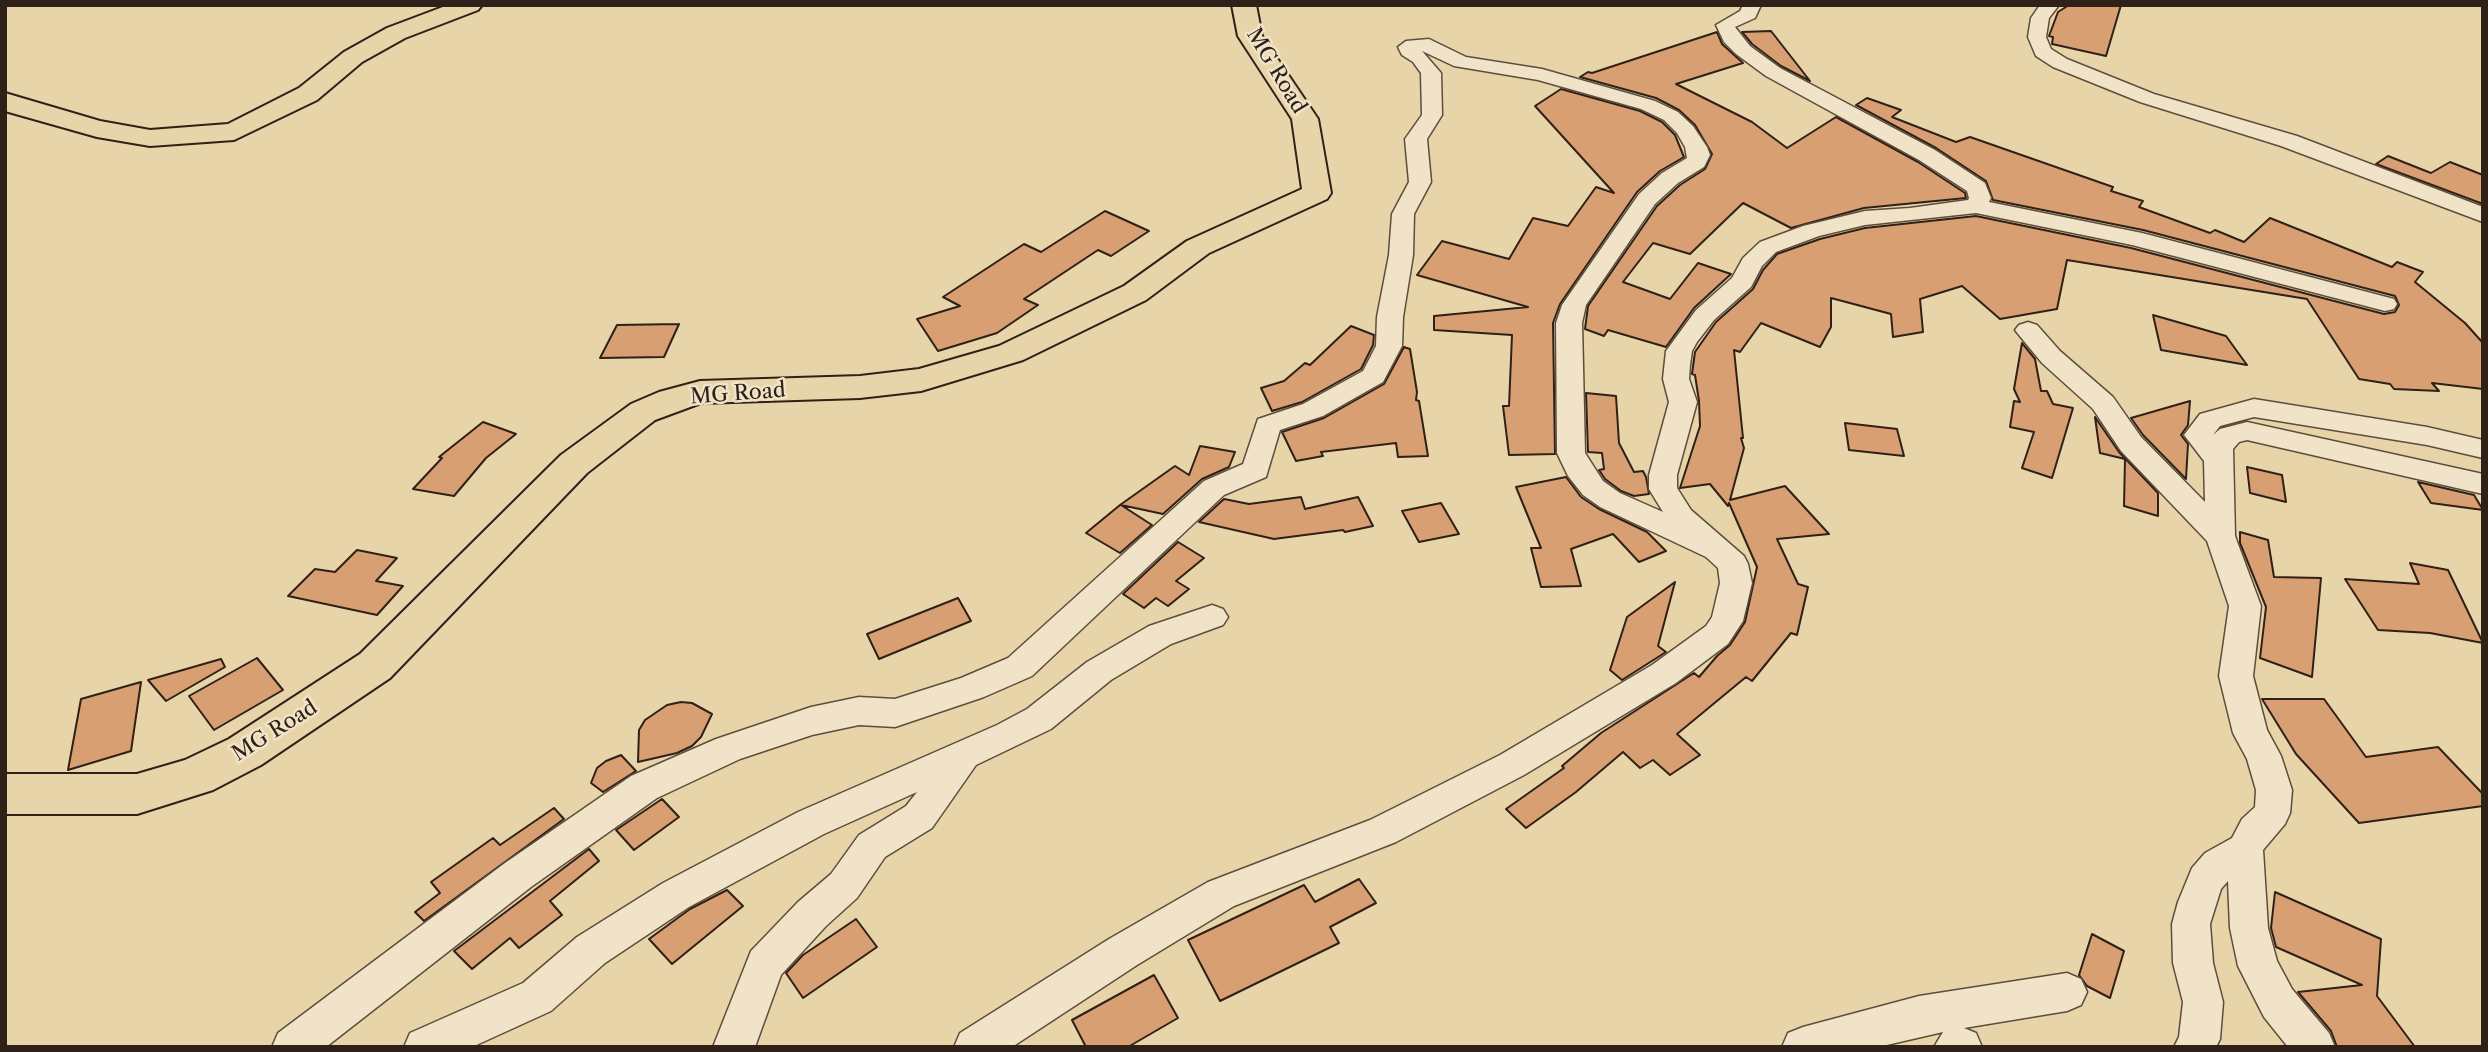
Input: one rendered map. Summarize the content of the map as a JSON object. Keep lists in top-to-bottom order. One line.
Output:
{"streets":{"main road":["MG Road"]}}
